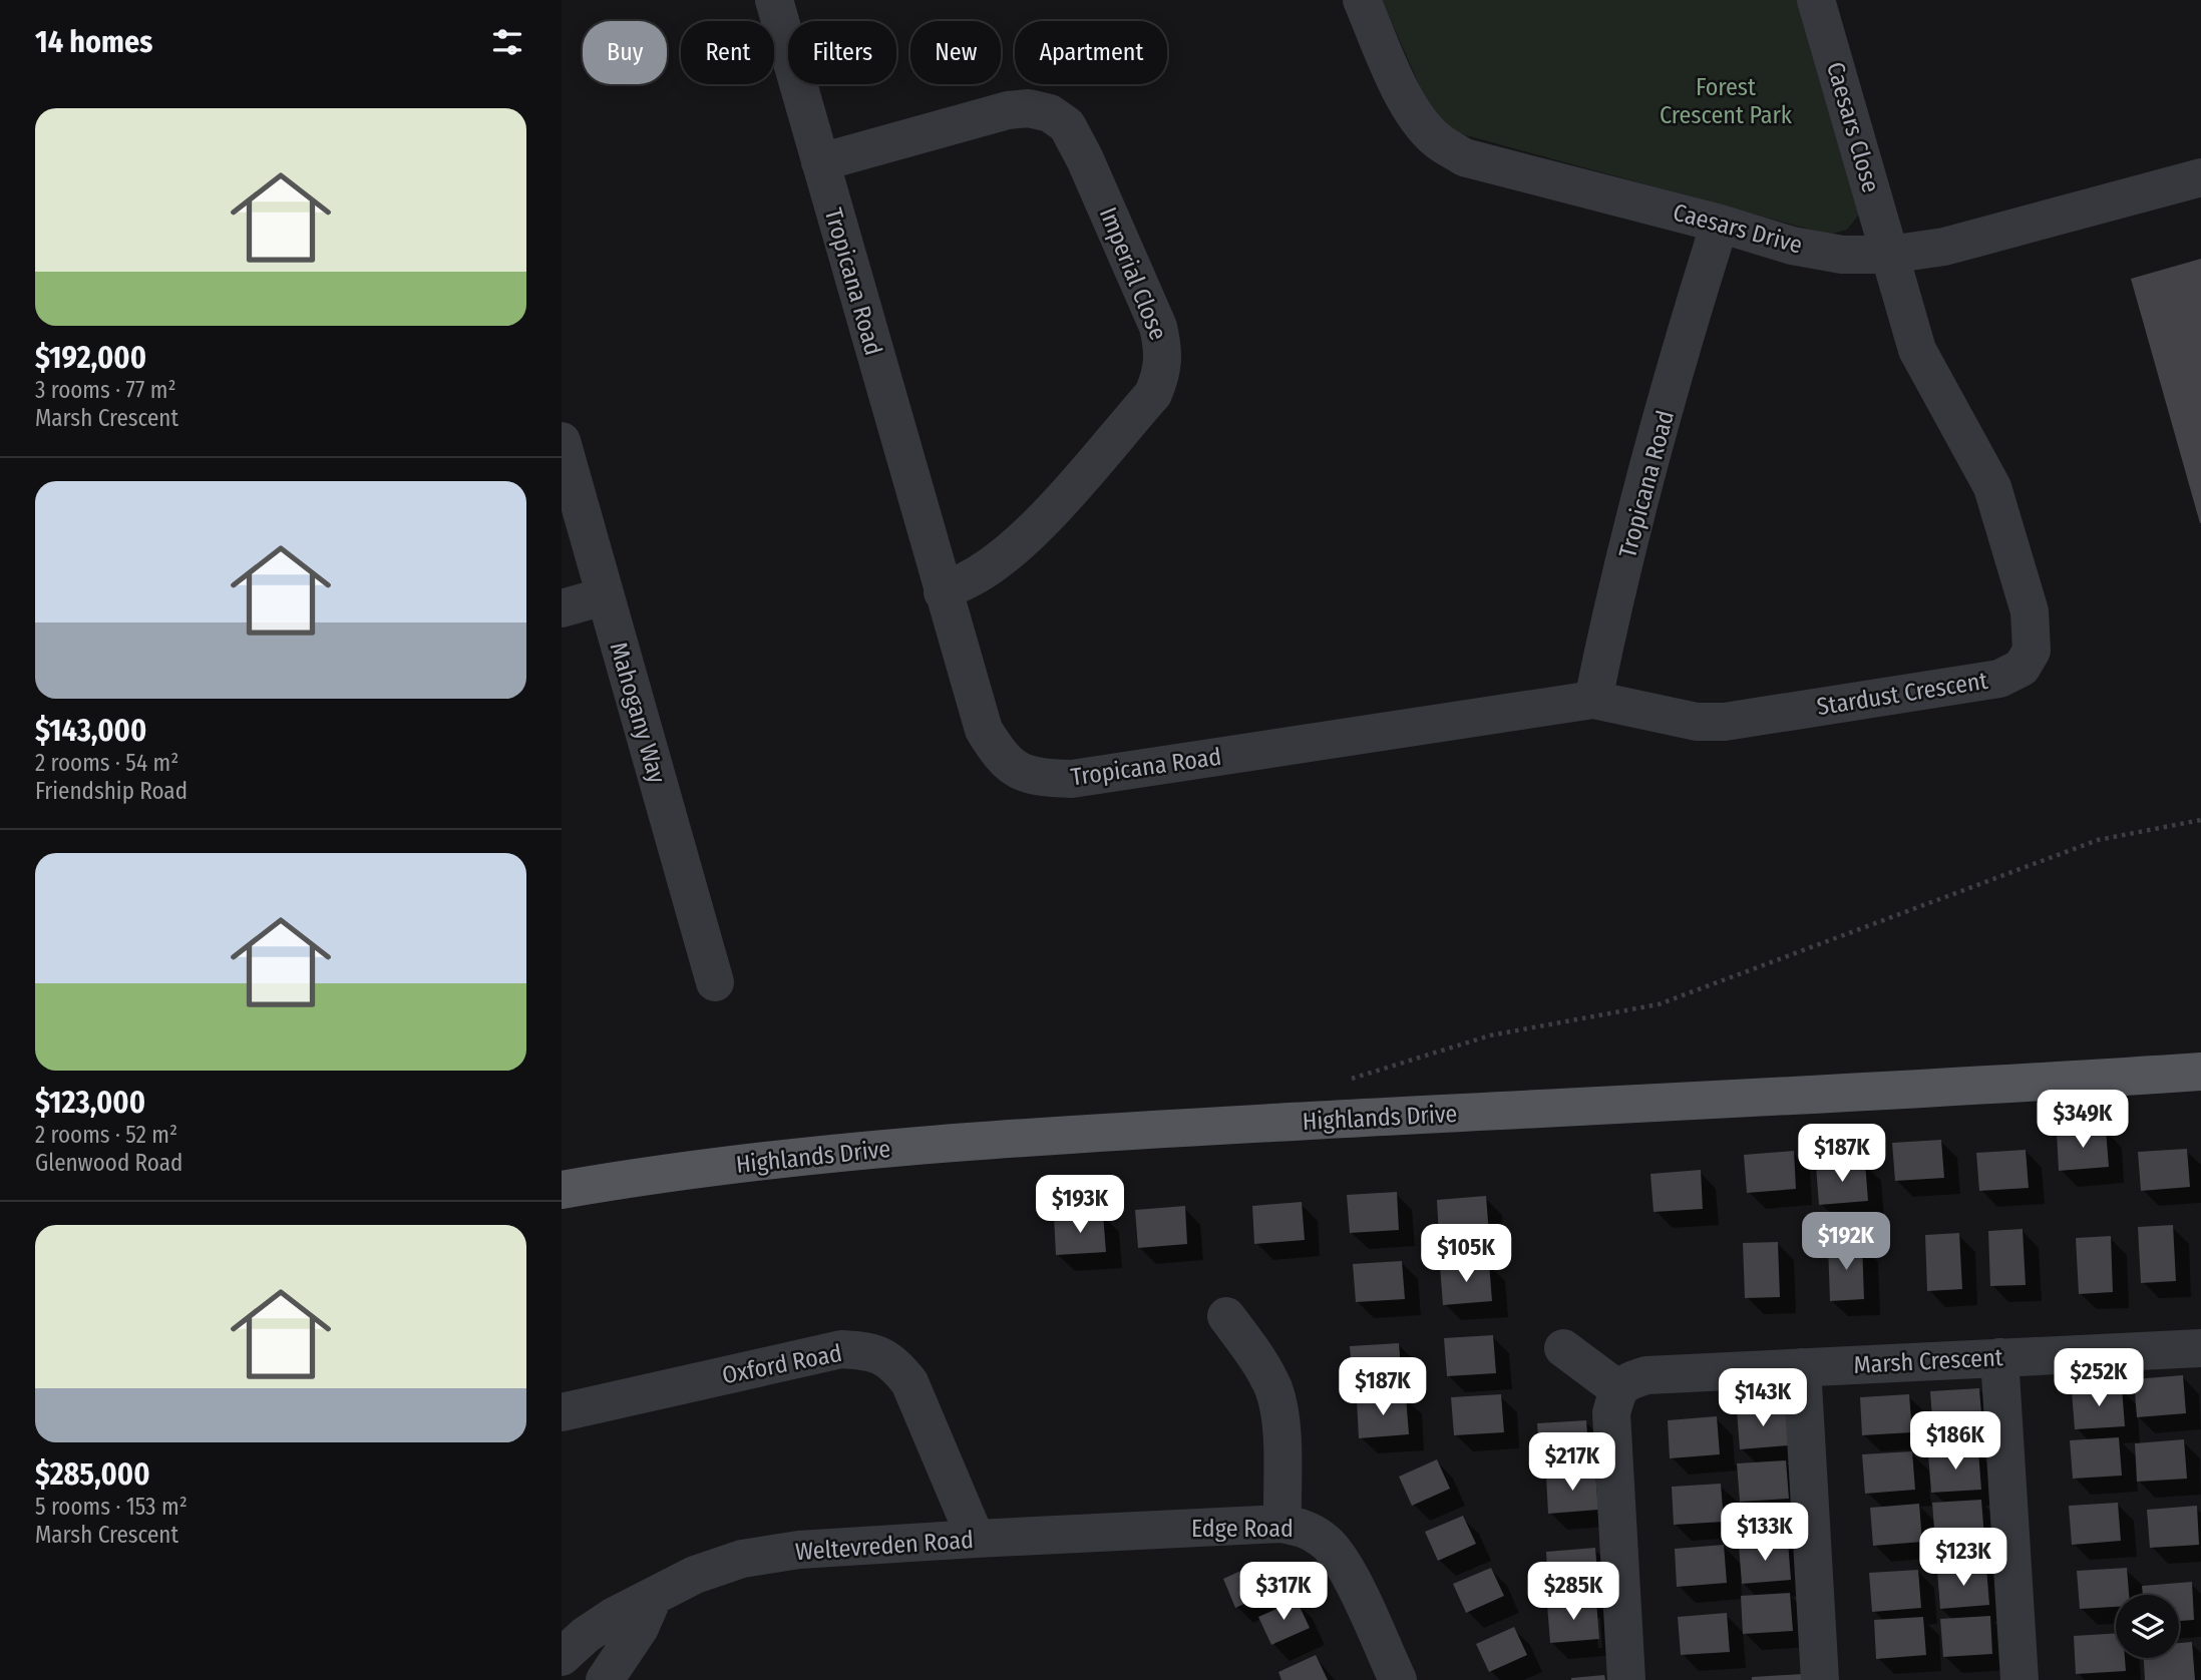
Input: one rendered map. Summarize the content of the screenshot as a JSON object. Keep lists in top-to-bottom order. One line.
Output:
{"streets":{"main road":["Highlands Drive"],"street":["Caesars Close","Caesars Drive","Imperial Close","Tropicana Road","Stardust Crescent","Mahogany Way","Marsh Crescent","Oxford Road","Edge Road","Weltevreden Road"]},"crossings":[["Caesars Close","Caesars Drive"],["Caesars Close","Stardust Crescent"],["Caesars Drive","Tropicana Road"],["Caesars Drive","Stardust Crescent"],["Imperial Close","Tropicana Road"],["Tropicana Road","Stardust Crescent"],["Oxford Road","Weltevreden Road"],["Edge Road","Weltevreden Road"]],"parks":["Forest Crescent Park"],"page":{"heading":"14 homes","chip":["Buy","Rent","Filters","New","Apartment"],"list":[{"name":"$192,000","note":"3 rooms · 77 m² · Marsh Crescent"},{"name":"$143,000","note":"2 rooms · 54 m² · Friendship Road"},{"name":"$123,000","note":"2 rooms · 52 m² · Glenwood Road"},{"name":"$285,000","note":"5 rooms · 153 m² · Marsh Crescent"}],"price":["$349K","$187K","$193K","$192K","$105K","$252K","$187K","$143K","$186K","$217K","$133K","$123K","$317K","$285K"]}}
